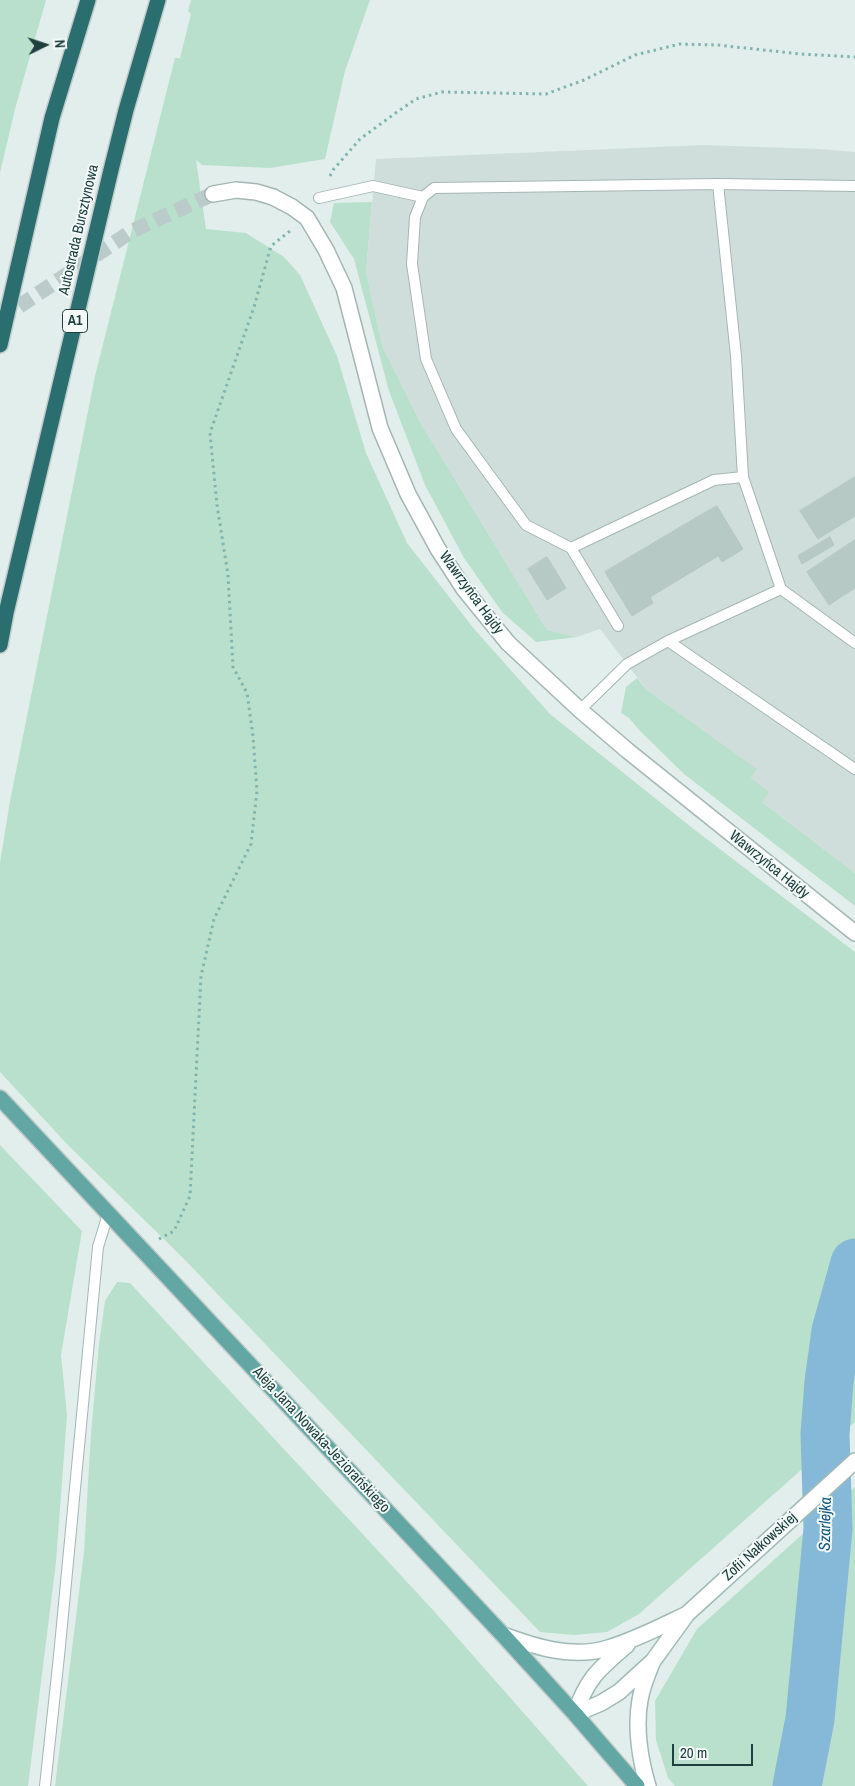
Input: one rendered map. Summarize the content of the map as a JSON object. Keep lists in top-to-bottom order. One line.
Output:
{"streets":{"highway":["Autostrada Bursztynowa","A1"],"main road":["Aleja Jana Nowaka-Jeziorańskiego"],"street":["Wawrzyńca Hajdy","Zofii Nałkowskiej"]},"crossings":[["Aleja Jana Nowaka-Jeziorańskiego","Zofii Nałkowskiej"]],"water":["Szarlejka"],"scale_bar":"20 m","north":"right"}
